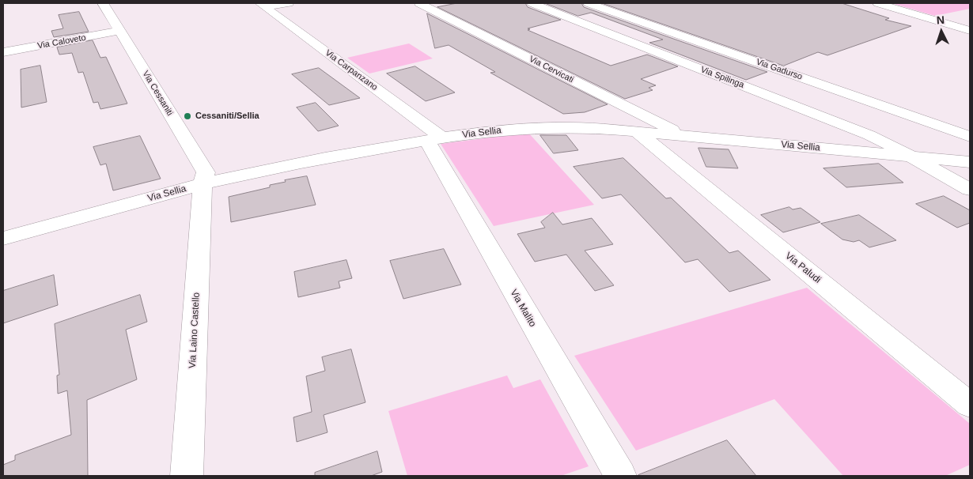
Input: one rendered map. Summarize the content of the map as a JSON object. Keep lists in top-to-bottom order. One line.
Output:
{"streets":{"street":["Via Caloveto","Via Cervicati","Via Gadurso","Via Carpanzano","Via Spilinga","Via Cessaniti","Via Sellia","Via Paludi","Via Malito","Via Laino Castello"]},"crossings":[["Via Caloveto","Via Cessaniti"],["Via Cervicati","Via Sellia"],["Via Carpanzano","Via Sellia"],["Via Carpanzano","Via Malito"],["Via Spilinga","Via Sellia"],["Via Cessaniti","Via Sellia"],["Via Cessaniti","Via Laino Castello"],["Via Sellia","Via Paludi"],["Via Sellia","Via Malito"],["Via Sellia","Via Laino Castello"]],"places":["Cessaniti/Sellia"],"north":"top"}
